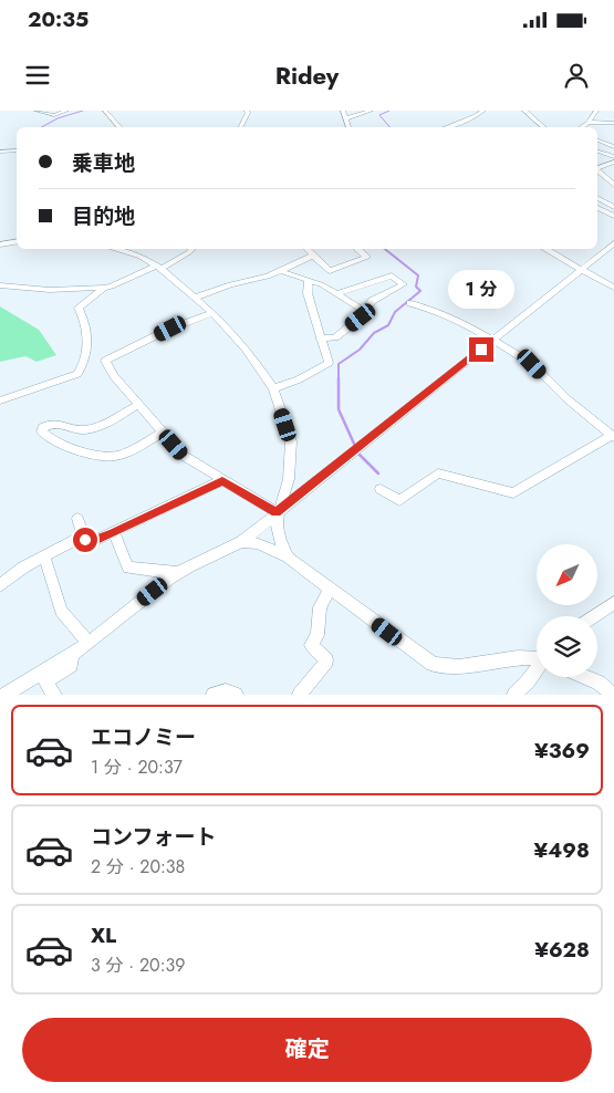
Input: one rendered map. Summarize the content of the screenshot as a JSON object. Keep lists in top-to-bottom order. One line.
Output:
{"north":"bottom left","page":{"status":"20:35","header":"Ridey","banner":["乗車地","目的地"],"bubble":"1 分","list":[{"name":"エコノミー","note":"1 分 · 20:37","value":"¥369"},{"name":"コンフォート","note":"2 分 · 20:38","value":"¥498"},{"name":"XL","note":"3 分 · 20:39","value":"¥628"}],"buttons":"確定"}}
